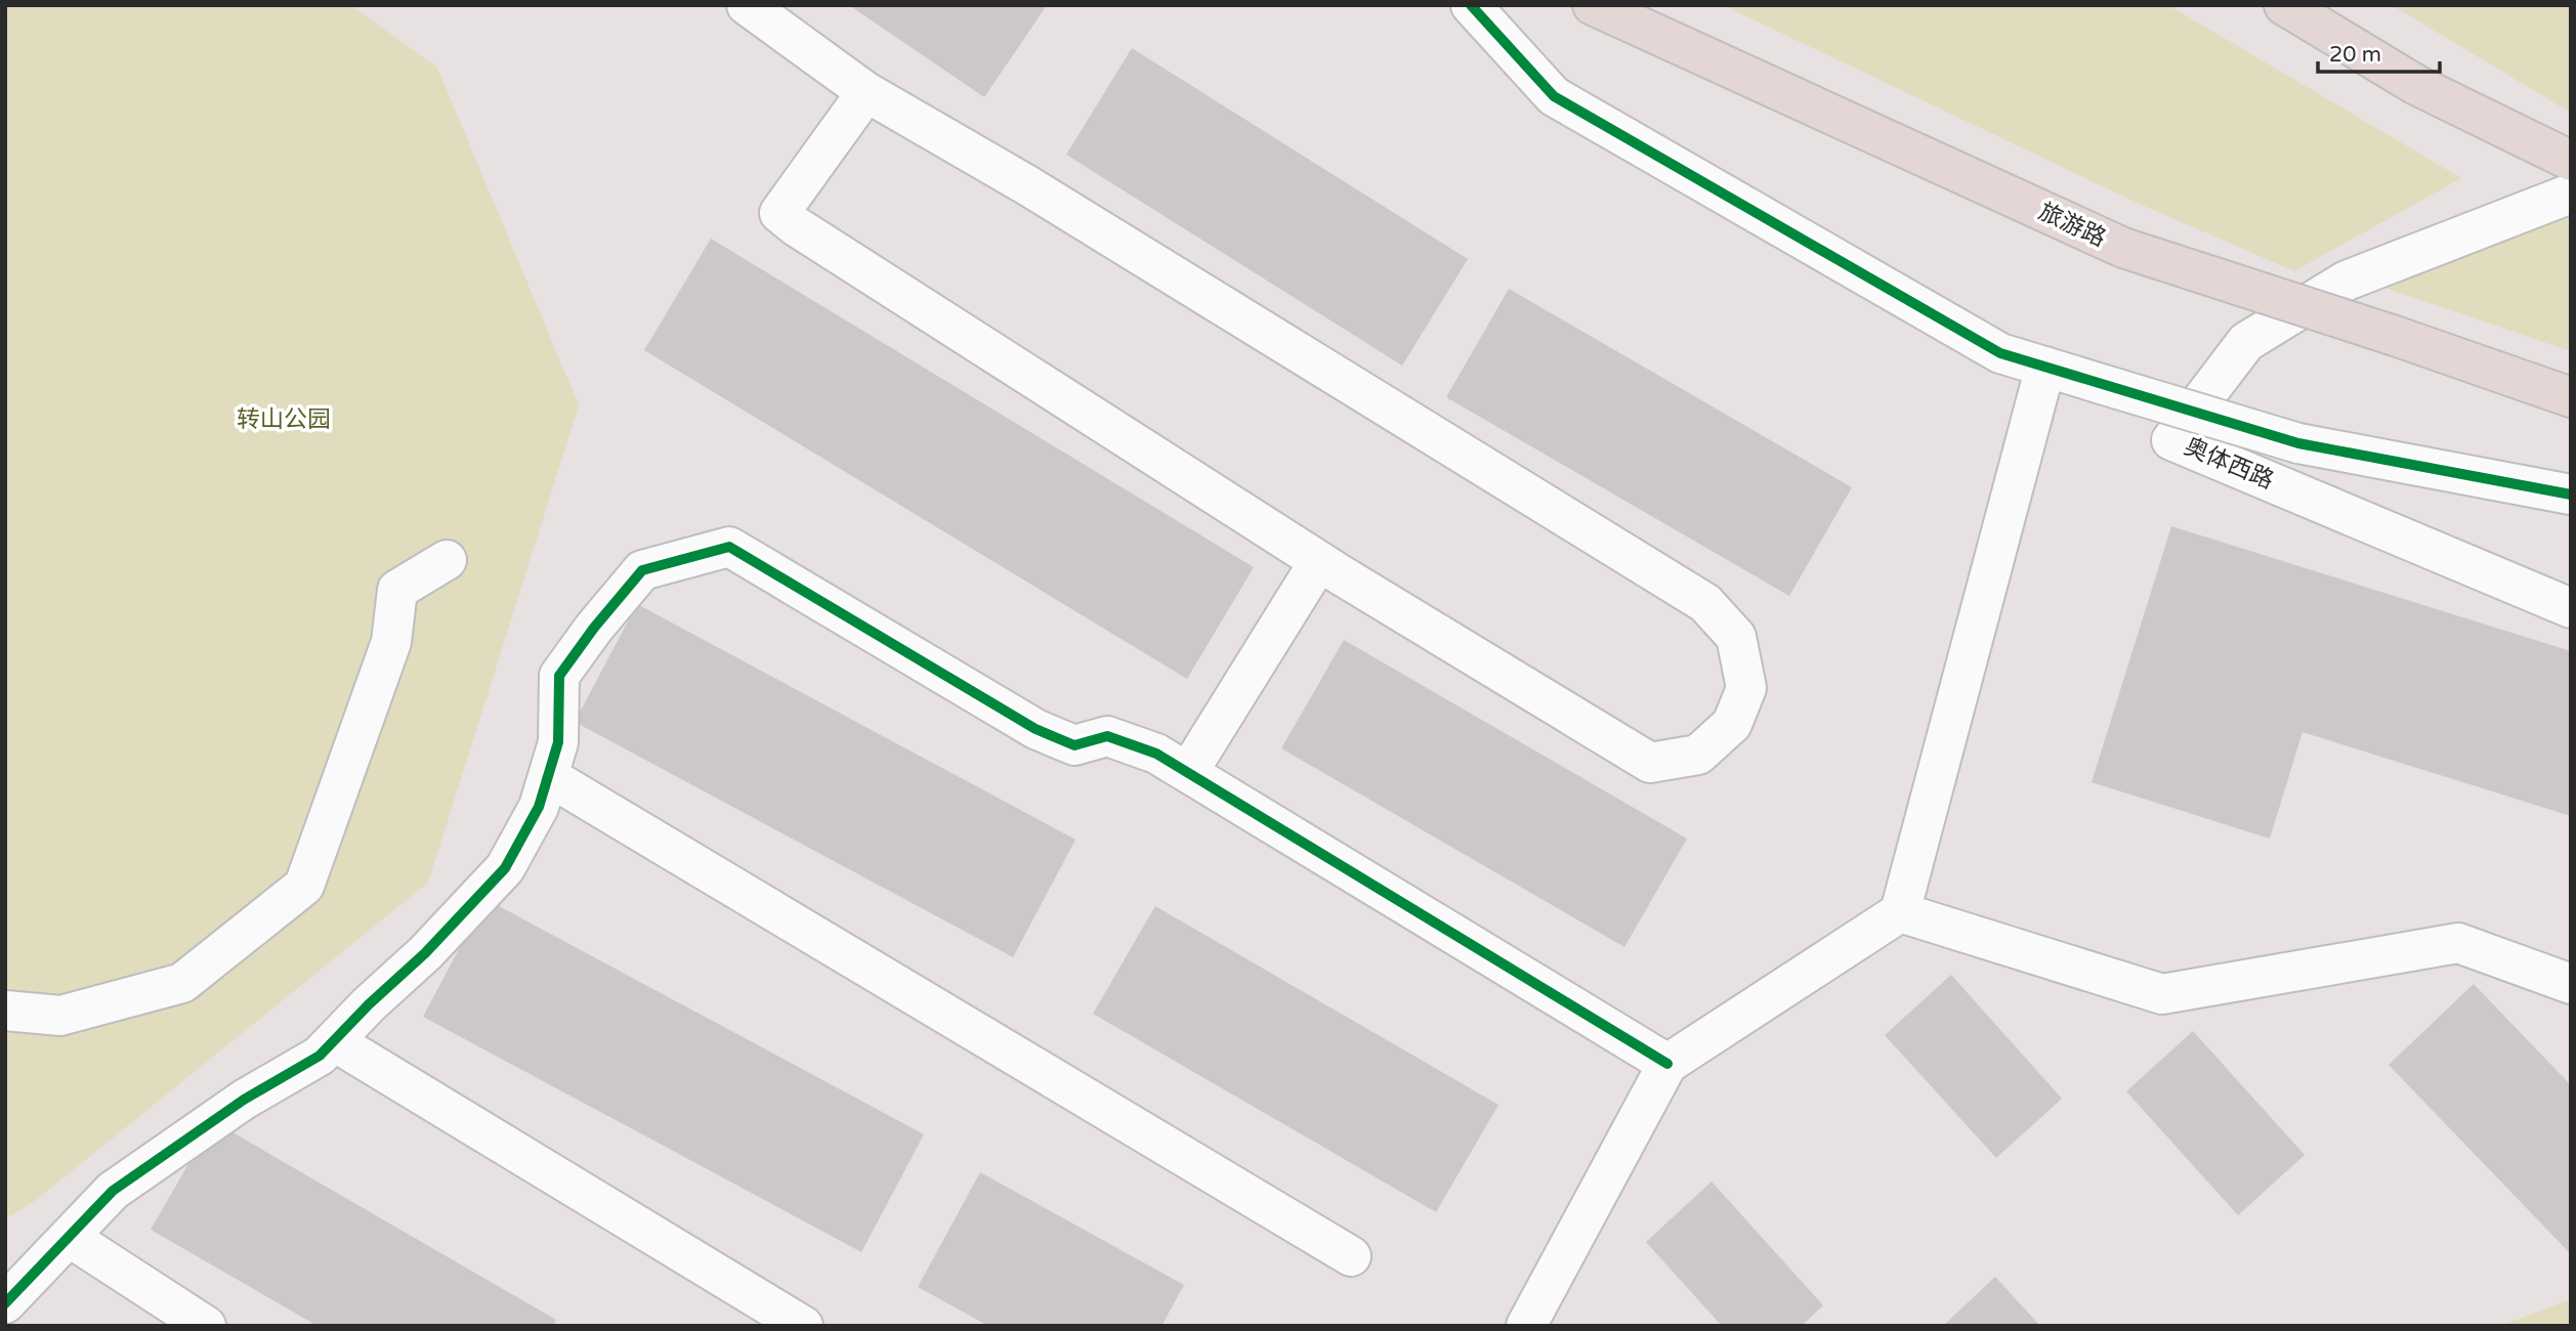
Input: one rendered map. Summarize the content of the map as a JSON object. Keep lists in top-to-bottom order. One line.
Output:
{"streets":{"main road":["旅游路"],"street":["奥体西路"]},"parks":["转山公园"],"scale_bar":"20 m"}
